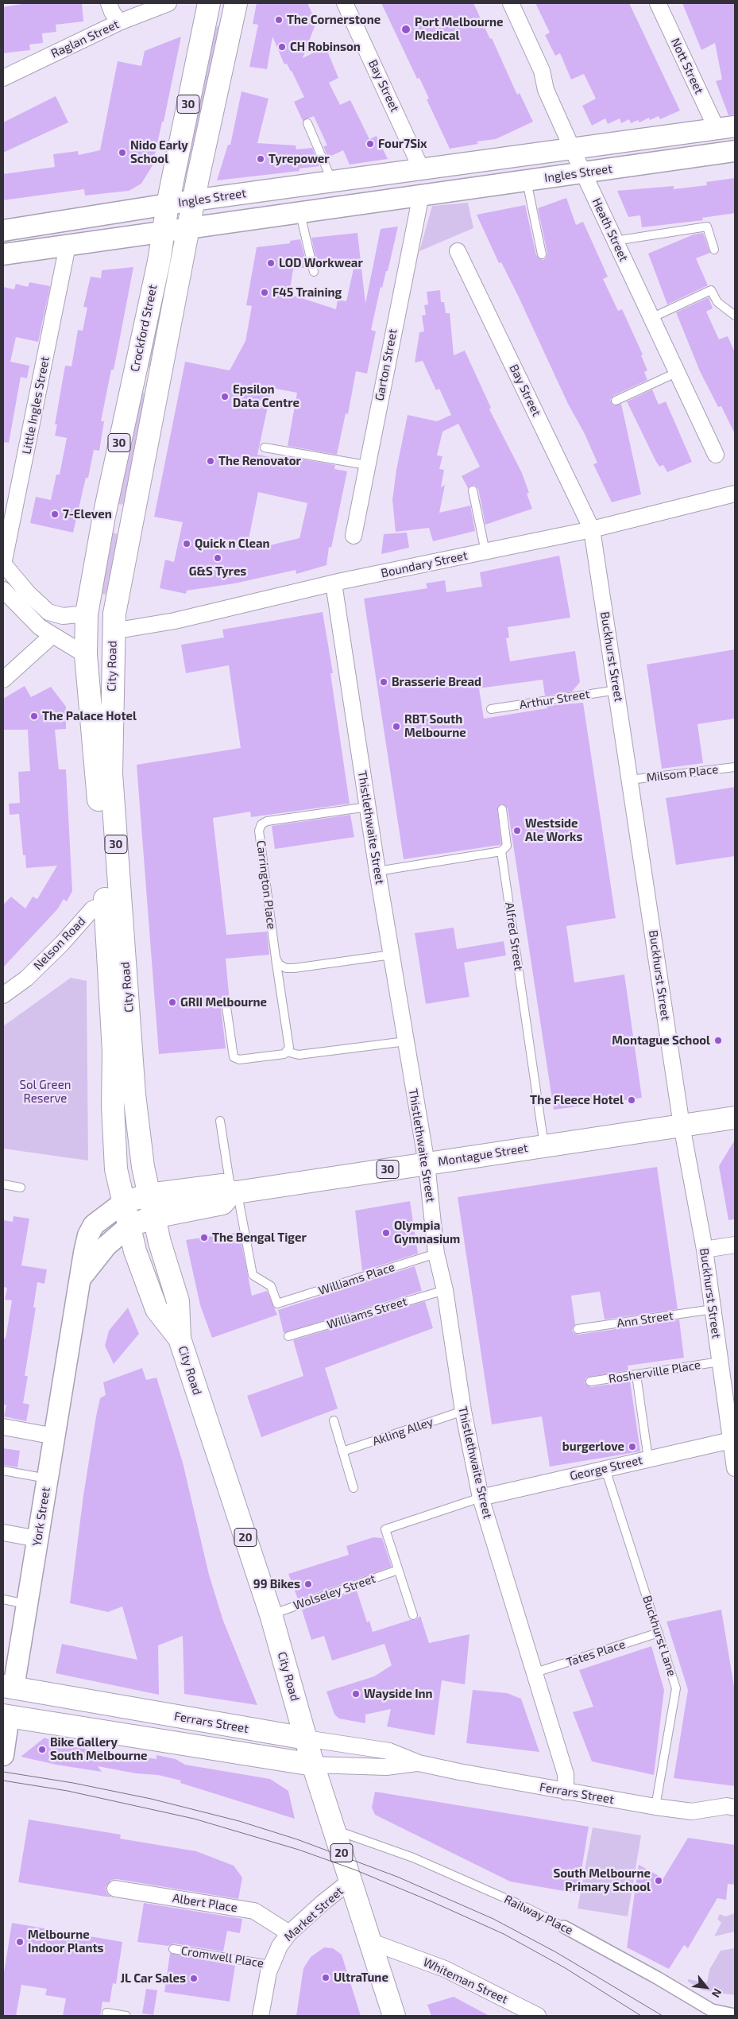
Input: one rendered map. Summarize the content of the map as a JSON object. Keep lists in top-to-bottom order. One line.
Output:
{"streets":{"main road":["30","Crockford Street","City Road","Montague Street","York Street","20","Ferrars Street"],"street":["Raglan Street","Nott Street","Bay Street","Ingles Street","Heath Street","Garton Street","Little Ingles Street","Boundary Street","Buckhurst Street","Thistlethwaite Street","Nelson Road","George Street","Albert Place","Market Street","Railway Place","Whiteman Street"],"lane":["Arthur Street","Milsom Place","Carrington Place","Alfred Street","Williams Place","Williams Street","Ann Street","Rosherville Place","Akling Alley","Wolseley Street","Buckhurst Lane","Tates Place","Cromwell Place"]},"crossings":[["Nott Street","Ingles Street"],["Bay Street","Ingles Street"],["Bay Street","Boundary Street"],["Bay Street","Buckhurst Street"],["Ingles Street","Heath Street"],["Ingles Street","Crockford Street"],["Ingles Street","Garton Street"],["Ingles Street","Little Ingles Street"],["Crockford Street","Boundary Street"],["Crockford Street","City Road"],["Boundary Street","Buckhurst Street"],["Boundary Street","City Road"],["Boundary Street","Thistlethwaite Street"],["Buckhurst Street","Arthur Street"],["Buckhurst Street","Milsom Place"],["Buckhurst Street","Montague Street"],["Buckhurst Street","Ann Street"],["Buckhurst Street","Rosherville Place"],["Buckhurst Street","George Street"],["City Road","Nelson Road"],["City Road","Montague Street"],["City Road","York Street"],["City Road","Wolseley Street"],["City Road","Ferrars Street"],["City Road","Market Street"],["City Road","Railway Place"],["City Road","Whiteman Street"],["Thistlethwaite Street","Carrington Place"],["Thistlethwaite Street","Montague Street"],["Thistlethwaite Street","Williams Place"],["Thistlethwaite Street","Williams Street"],["Thistlethwaite Street","Akling Alley"],["Thistlethwaite Street","George Street"],["Thistlethwaite Street","Tates Place"],["Thistlethwaite Street","Ferrars Street"],["Alfred Street","Montague Street"],["Montague Street","Williams Place"],["Montague Street","York Street"],["George Street","Buckhurst Lane"],["York Street","Ferrars Street"],["Buckhurst Lane","Tates Place"],["Buckhurst Lane","Ferrars Street"],["Albert Place","Market Street"],["Market Street","Cromwell Place"]],"parks":["Sol Green Reserve"],"places":["The Cornerstone","Port Melbourne Medical","CH Robinson","Four7Six","Nido Early School","Tyrepower","LOD Workwear","F45 Training","Epsilon Data Centre","The Renovator","7-Eleven","Quick n Clean","G&S Tyres","Brasserie Bread","The Palace Hotel","RBT South Melbourne","Westside Ale Works","GRII Melbourne","Montague School","The Fleece Hotel","Olympia Gymnasium","The Bengal Tiger","burgerlove","99 Bikes","Wayside Inn","Bike Gallery South Melbourne","South Melbourne Primary School","Melbourne Indoor Plants","UltraTune","JL Car Sales"],"north":"bottom right"}
